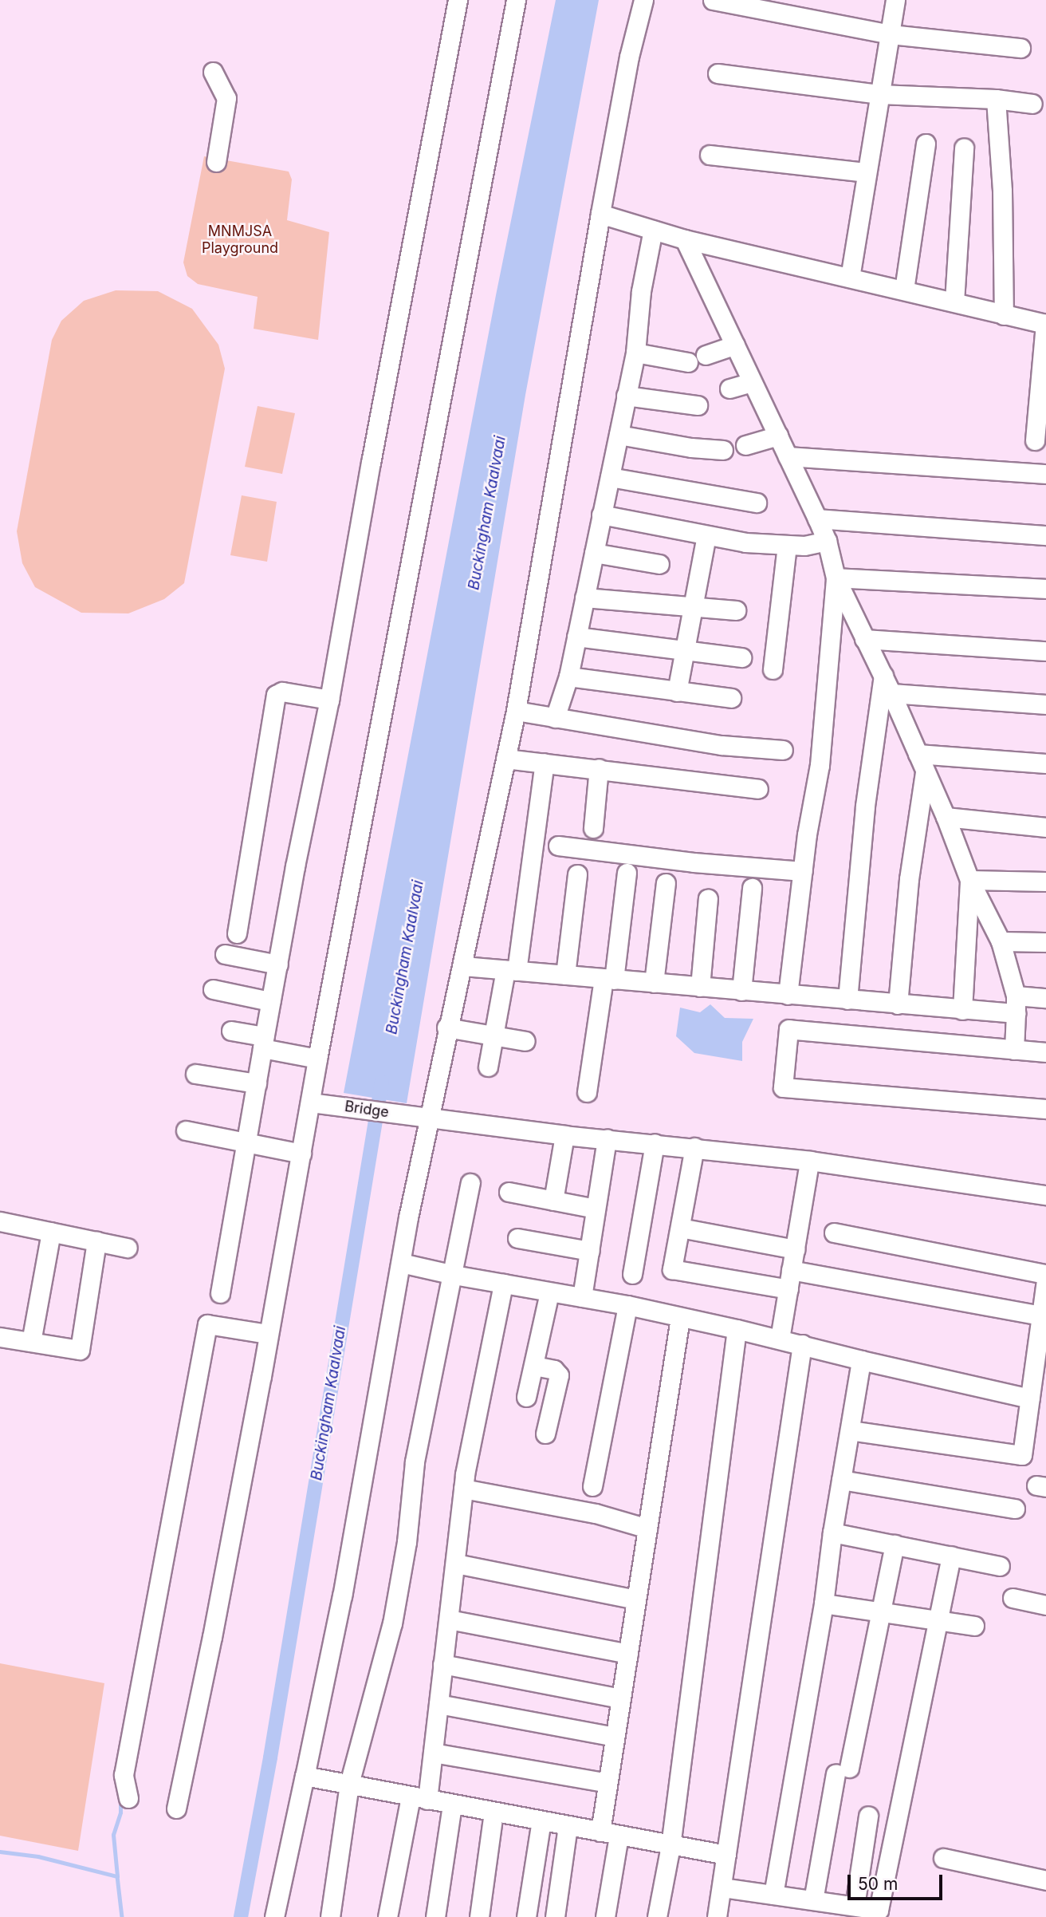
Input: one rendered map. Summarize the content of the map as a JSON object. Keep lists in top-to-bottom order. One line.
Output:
{"streets":{"street":["Bridge"]},"water":["Buckingham Kaalvaai"],"parks":["MNMJSA Playground"],"scale_bar":"50 m"}
